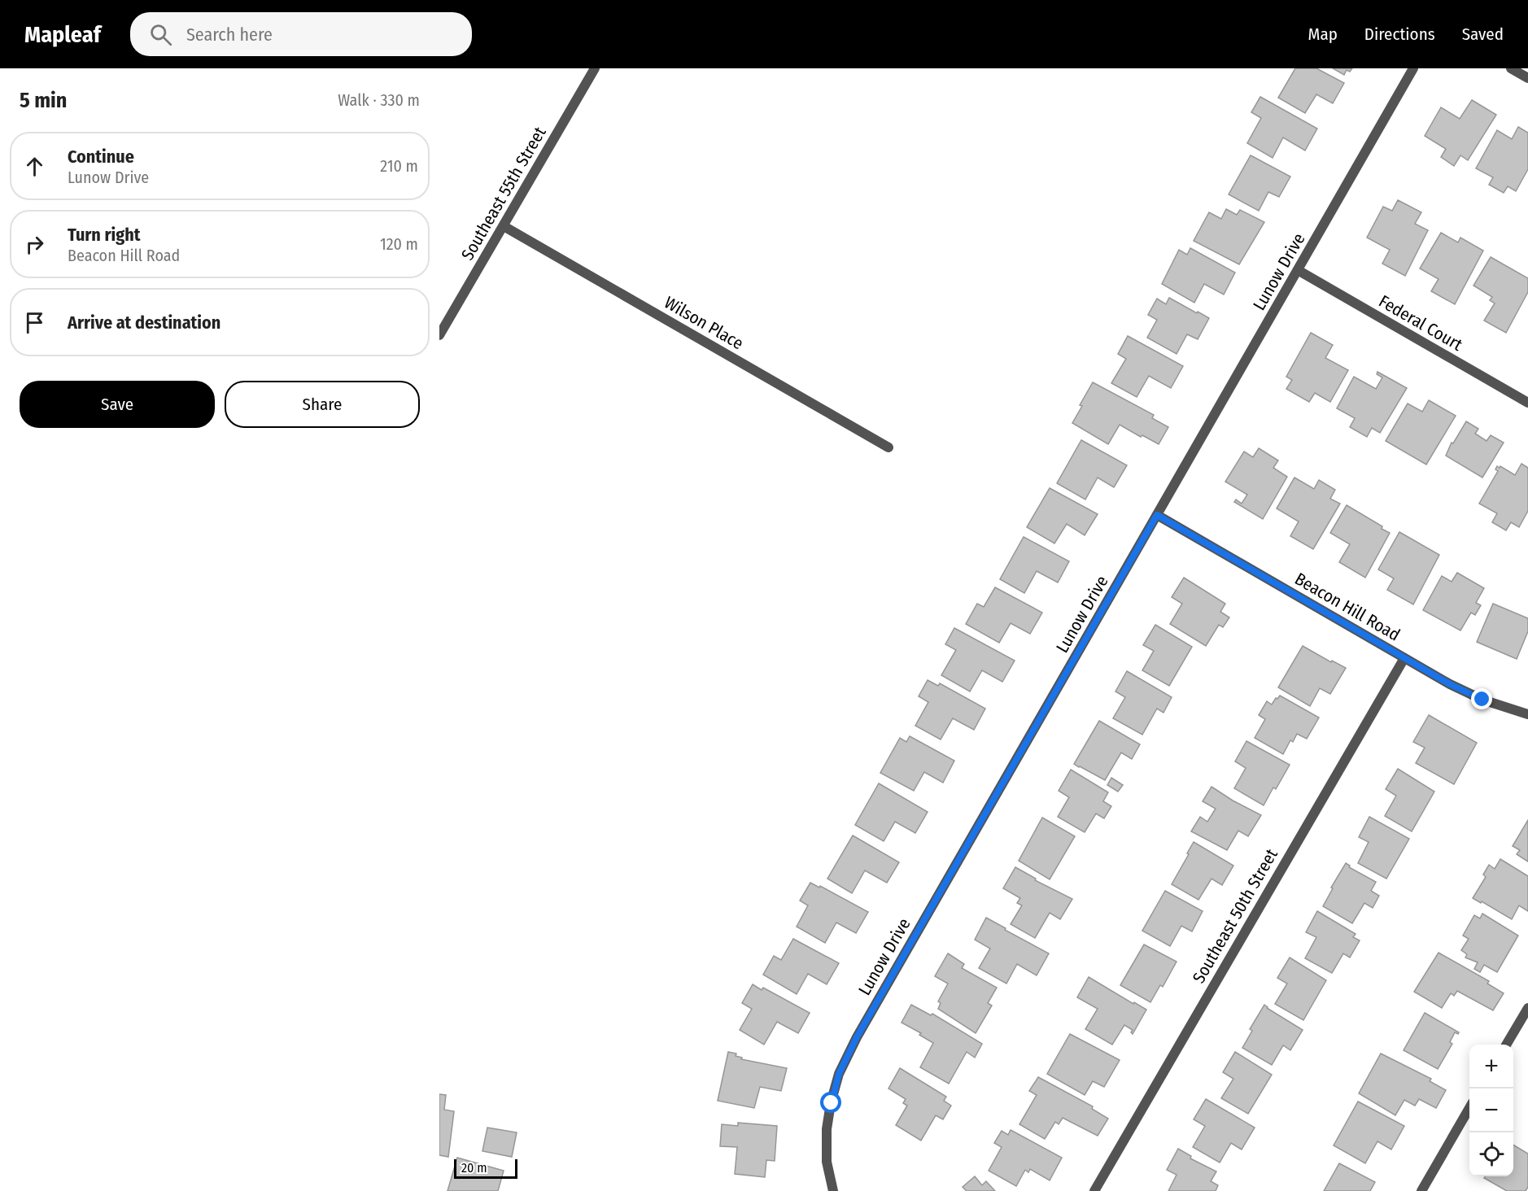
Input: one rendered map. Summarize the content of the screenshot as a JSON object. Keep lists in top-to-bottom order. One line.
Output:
{"streets":{"street":["Southeast 55th Street","Lunow Drive","Wilson Place","Federal Court","Beacon Hill Road","Southeast 50th Street"]},"crossings":[["Southeast 55th Street","Wilson Place"],["Lunow Drive","Federal Court"],["Lunow Drive","Beacon Hill Road"],["Beacon Hill Road","Southeast 50th Street"]],"scale_bar":"20 m","page":{"header":"Mapleaf","search":"Search here","nav":["Map","Directions","Saved"],"heading":["5 min","Walk · 330 m"],"list":[["Continue","Lunow Drive","210 m"],["Turn right","Beacon Hill Road","120 m"],"Arrive at destination"],"buttons":["Save","Share"],"map_buttons":["+","−"],"scale":"20 m"}}
